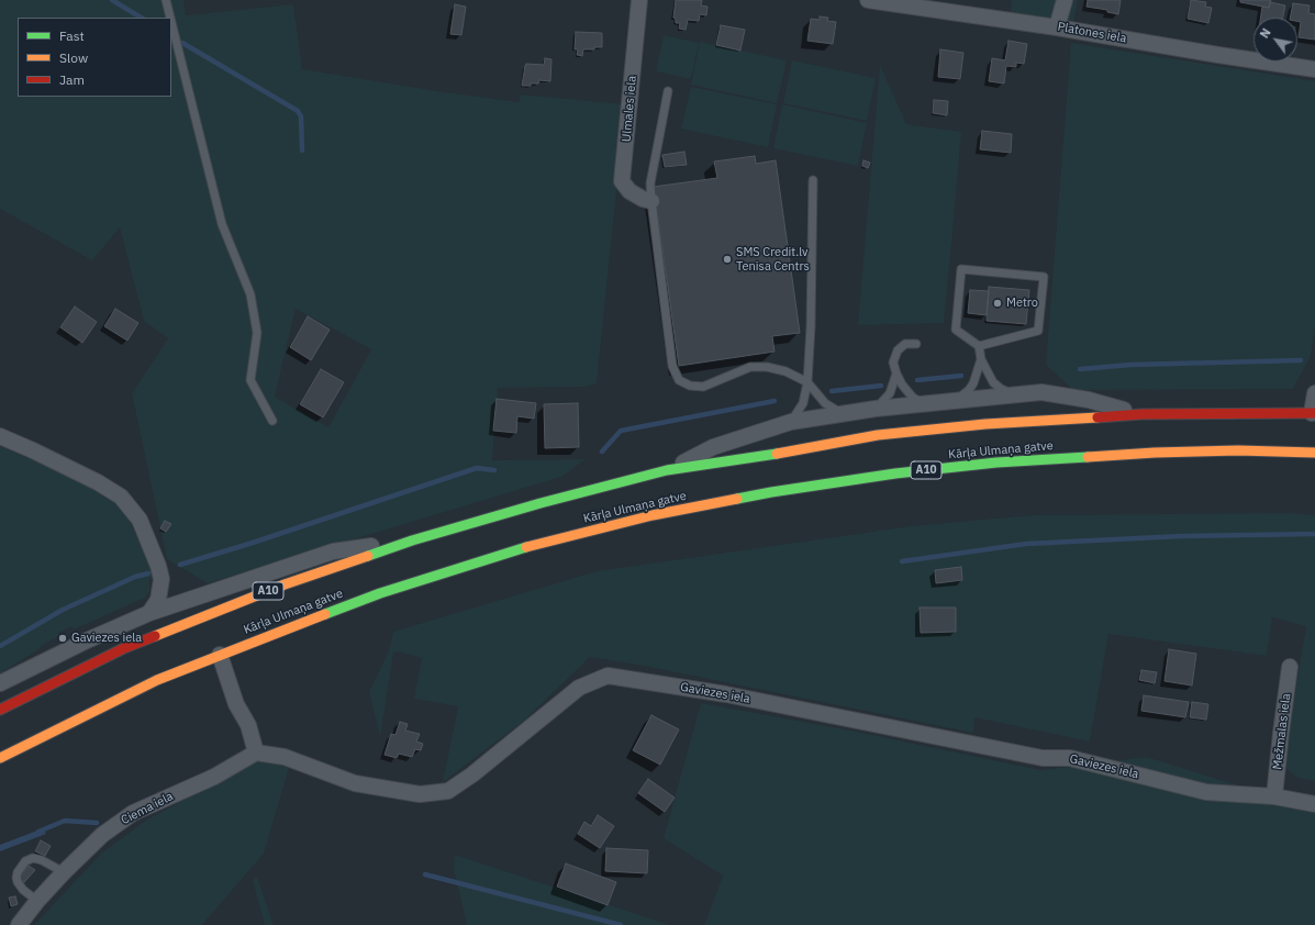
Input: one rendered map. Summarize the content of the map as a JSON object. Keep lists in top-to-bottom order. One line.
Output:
{"streets":{"highway":["Kārļa Ulmaņa gatve","A10"],"street":["Platones iela","Ulmales iela","Gaviezes iela","Mežmalas iela","Ciema iela"]},"crossings":[["Gaviezes iela","Mežmalas iela"],["Gaviezes iela","Ciema iela"]],"places":["SMS Credit.lv Tenisa Centrs","Metro","Gaviezes iela"],"legend":["Fast","Slow","Jam"],"north":"top left"}
